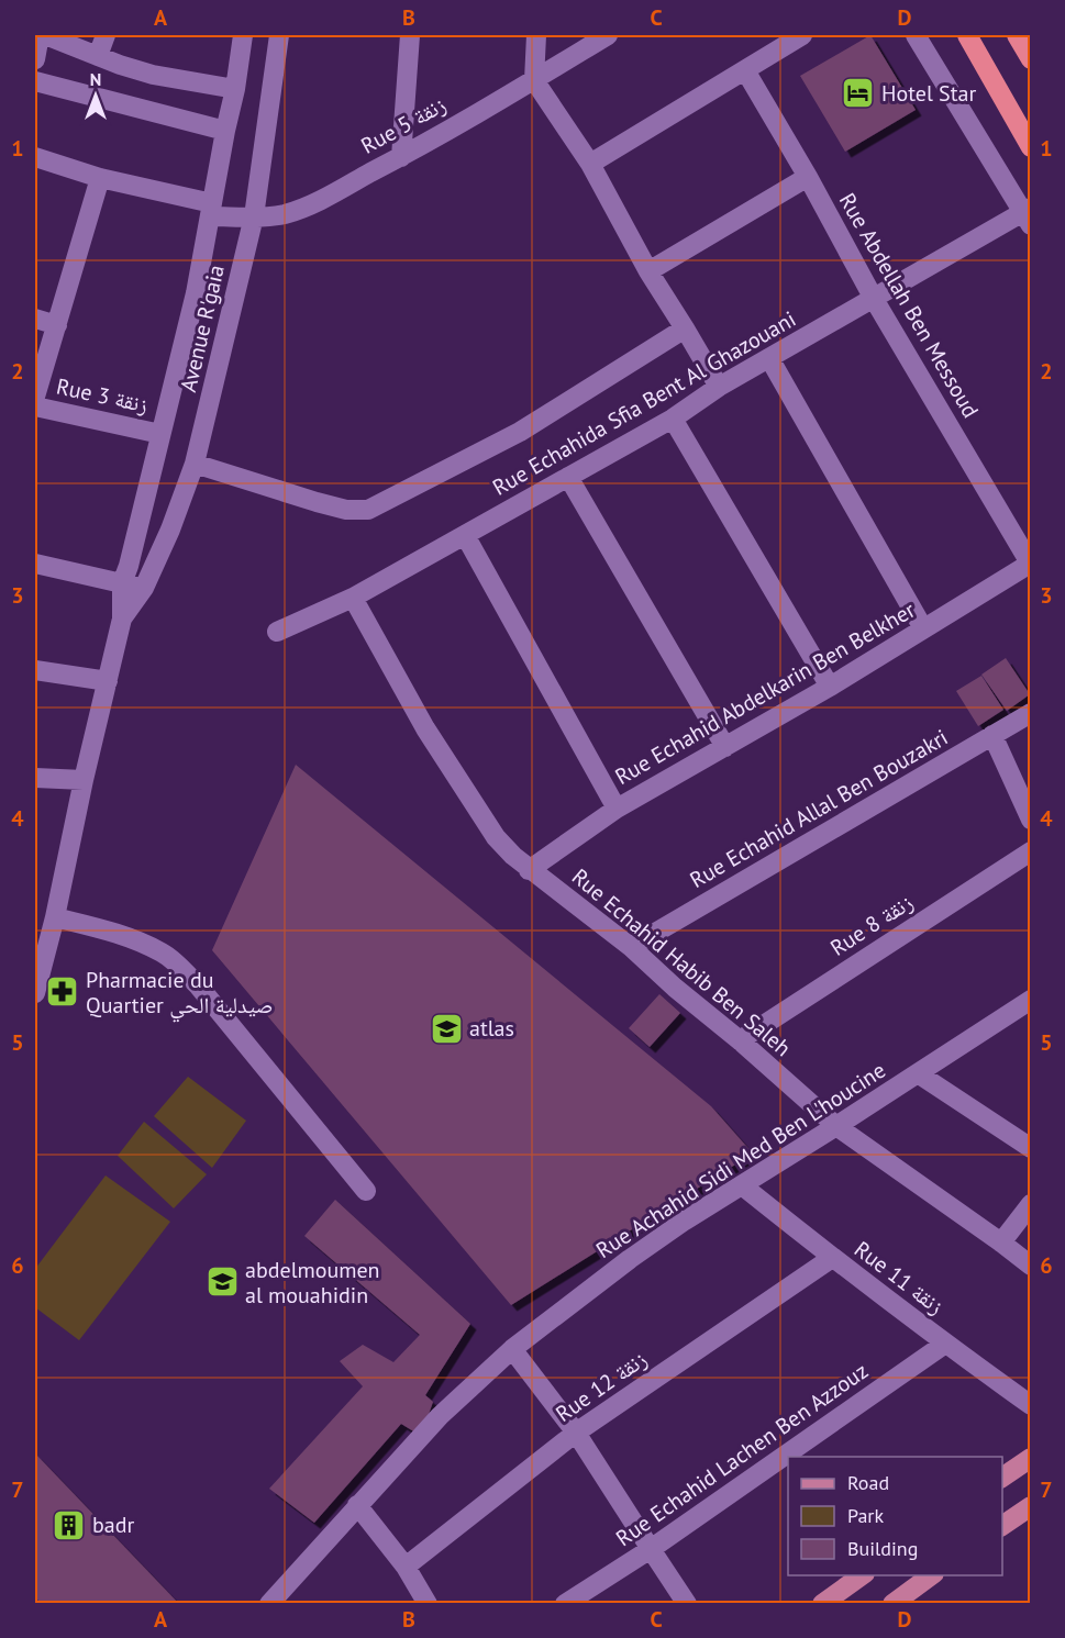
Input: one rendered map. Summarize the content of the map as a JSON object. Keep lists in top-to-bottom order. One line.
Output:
{"streets":{"street":["Rue 5 زنقة","Rue Abdellah Ben Messoud","Avenue R'gaia","Rue 3 زنقة","Rue Echahida Sfia Bent Al Ghazouani","Rue Echahid Abdelkarin Ben Belkher","Rue Echahid Allal Ben Bouzakri","Rue 8 زنقة","Rue Echahid Habib Ben Saleh","Rue Achahid Sidi Med Ben L'houcine","Rue 11 زنقة","Rue 12 زنقة","Rue Echahid Lachen Ben Azzouz"]},"crossings":[["Rue 5 زنقة","Avenue R'gaia"],["Rue Abdellah Ben Messoud","Rue Echahida Sfia Bent Al Ghazouani"],["Rue Abdellah Ben Messoud","Rue Echahid Abdelkarin Ben Belkher"],["Avenue R'gaia","Rue 3 زنقة"],["Rue Echahida Sfia Bent Al Ghazouani","Rue Echahid Habib Ben Saleh"],["Rue Echahid Abdelkarin Ben Belkher","Rue Echahid Habib Ben Saleh"],["Rue Echahid Allal Ben Bouzakri","Rue Echahid Habib Ben Saleh"],["Rue 8 زنقة","Rue Echahid Habib Ben Saleh"],["Rue Echahid Habib Ben Saleh","Rue Achahid Sidi Med Ben L'houcine"],["Rue Achahid Sidi Med Ben L'houcine","Rue 11 زنقة"],["Rue 11 زنقة","Rue 12 زنقة"],["Rue 11 زنقة","Rue Echahid Lachen Ben Azzouz"]],"places":{"hotel":["Hotel Star"],"pharmacy":["Pharmacie du Quartier صيدلية الحي"],"school or university":["atlas","abdelmoumen al mouahidin"],"building":["badr"]},"legend":["Road","Park","Building"],"north":"top","grid":{"columns":["A","B","C","D"],"rows":["1","2","3","4","5","6","7"]}}
